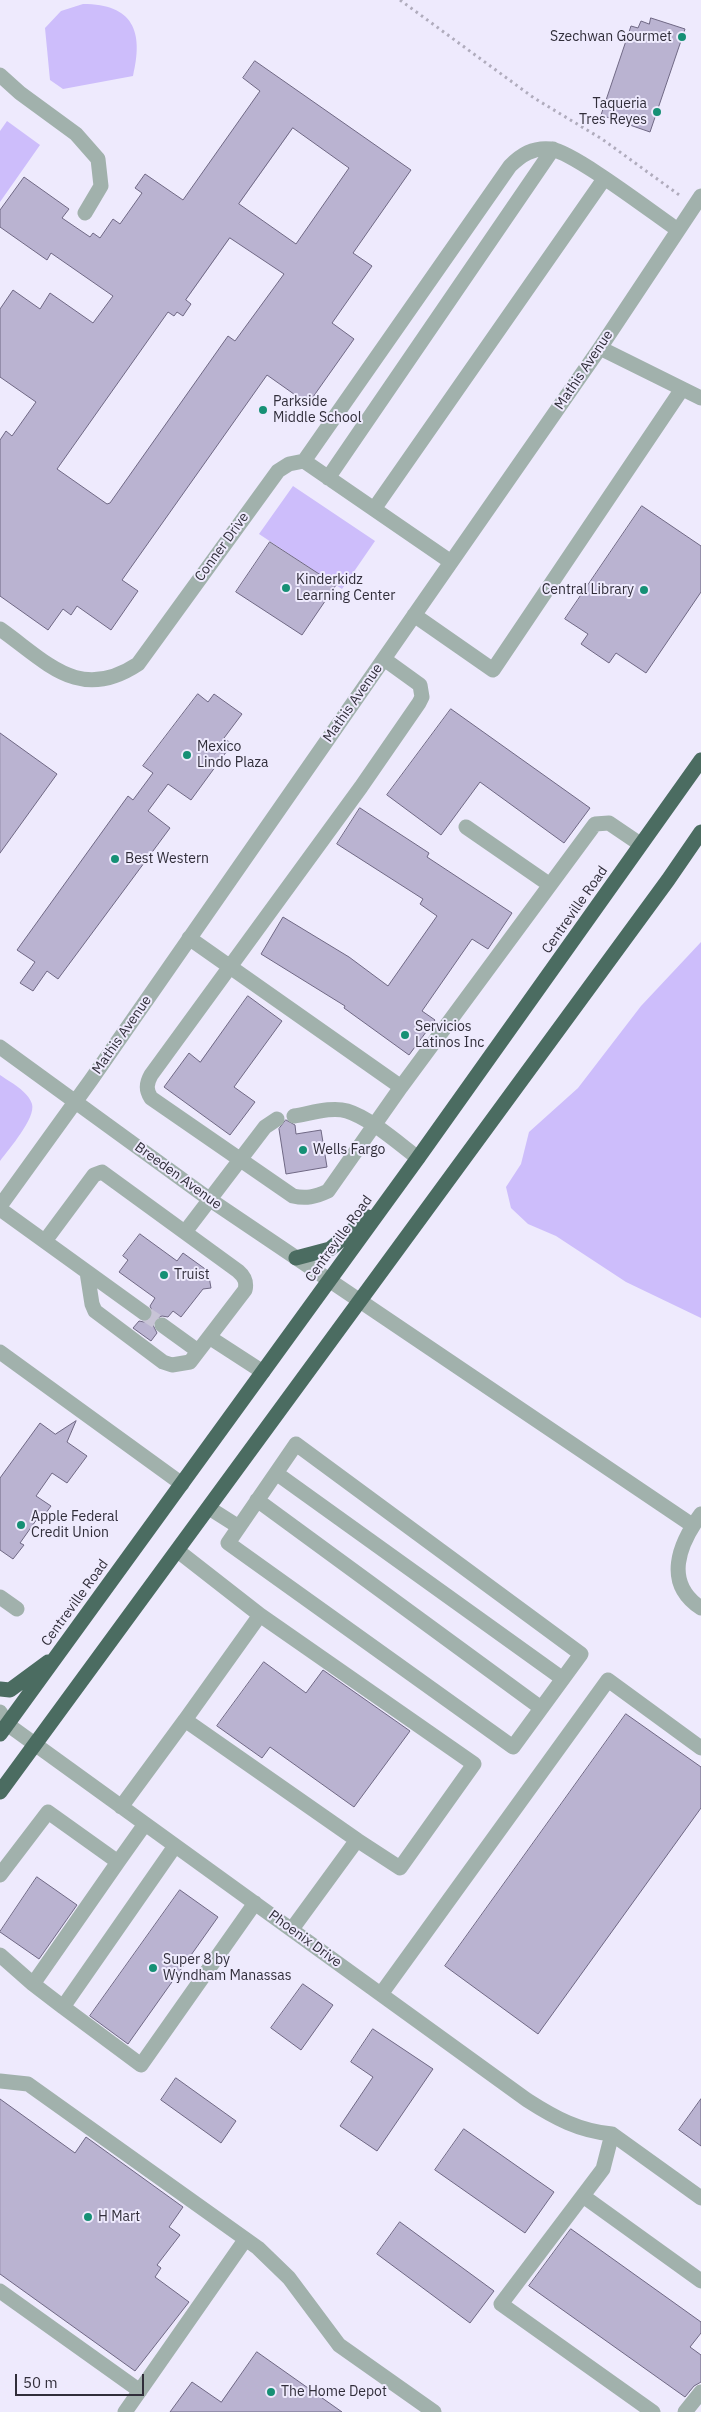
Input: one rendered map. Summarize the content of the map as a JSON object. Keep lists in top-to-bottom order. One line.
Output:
{"streets":{"highway":["Centreville Road"],"street":["Mathis Avenue","Conner Drive","Breeden Avenue","Phoenix Drive"]},"crossings":[["Mathis Avenue","Breeden Avenue"],["Centreville Road","Breeden Avenue"],["Centreville Road","Phoenix Drive"]],"places":["Szechwan Gourmet","Taqueria Tres Reyes","Parkside Middle School","Kinderkidz Learning Center","Central Library","Mexico Lindo Plaza","Best Western","Servicios Latinos Inc","Wells Fargo","Truist","Apple Federal Credit Union","Super 8 by Wyndham Manassas","H Mart","The Home Depot"],"scale_bar":"50 m"}
